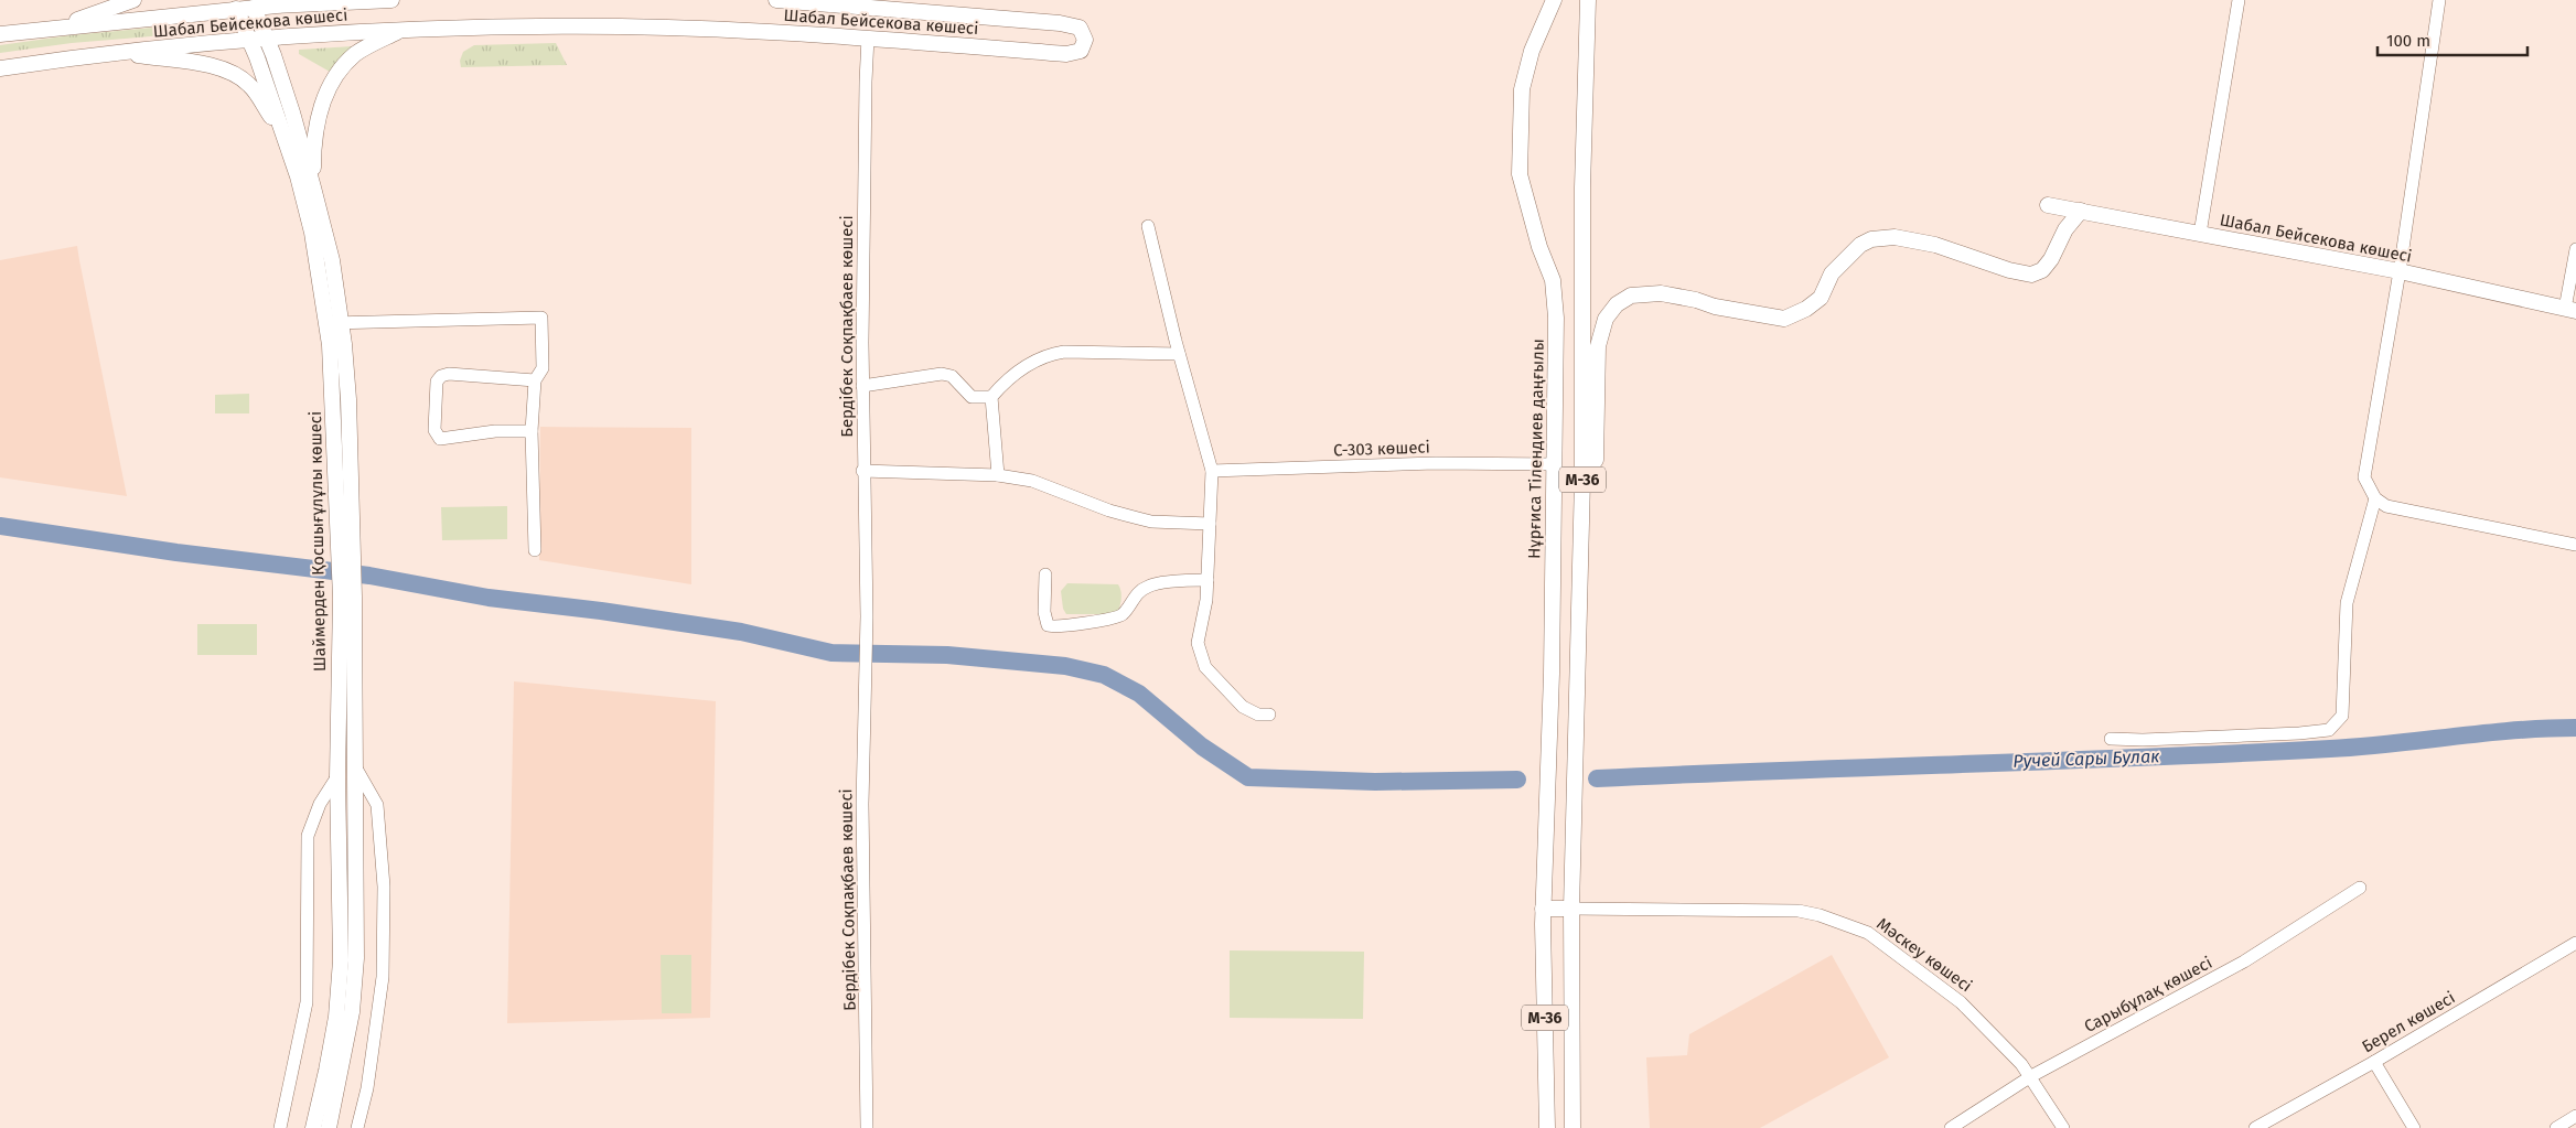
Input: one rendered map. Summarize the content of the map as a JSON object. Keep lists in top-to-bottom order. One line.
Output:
{"streets":{"main road":["Шабал Бейсекова көшесі","Нұрғиса Тілендиев даңғылы","M-36","Шаймерден Қосшығұлұлы көшесі","Мәскеу көшесі"],"street":["Бердібек Соқпақбаев көшесі","С-303 көшесі","Сарыбұлақ көшесі","Берел көшесі"]},"crossings":[["Шабал Бейсекова көшесі","Бердібек Соқпақбаев көшесі"],["Шабал Бейсекова көшесі","Шаймерден Қосшығұлұлы көшесі"],["С-303 көшесі","Нұрғиса Тілендиев даңғылы"],["Нұрғиса Тілендиев даңғылы","M-36"],["Нұрғиса Тілендиев даңғылы","Мәскеу көшесі"],["M-36","Мәскеу көшесі"],["Мәскеу көшесі","Сарыбұлақ көшесі"]],"water":["Ручей Сары Булак"],"scale_bar":"100 m"}
